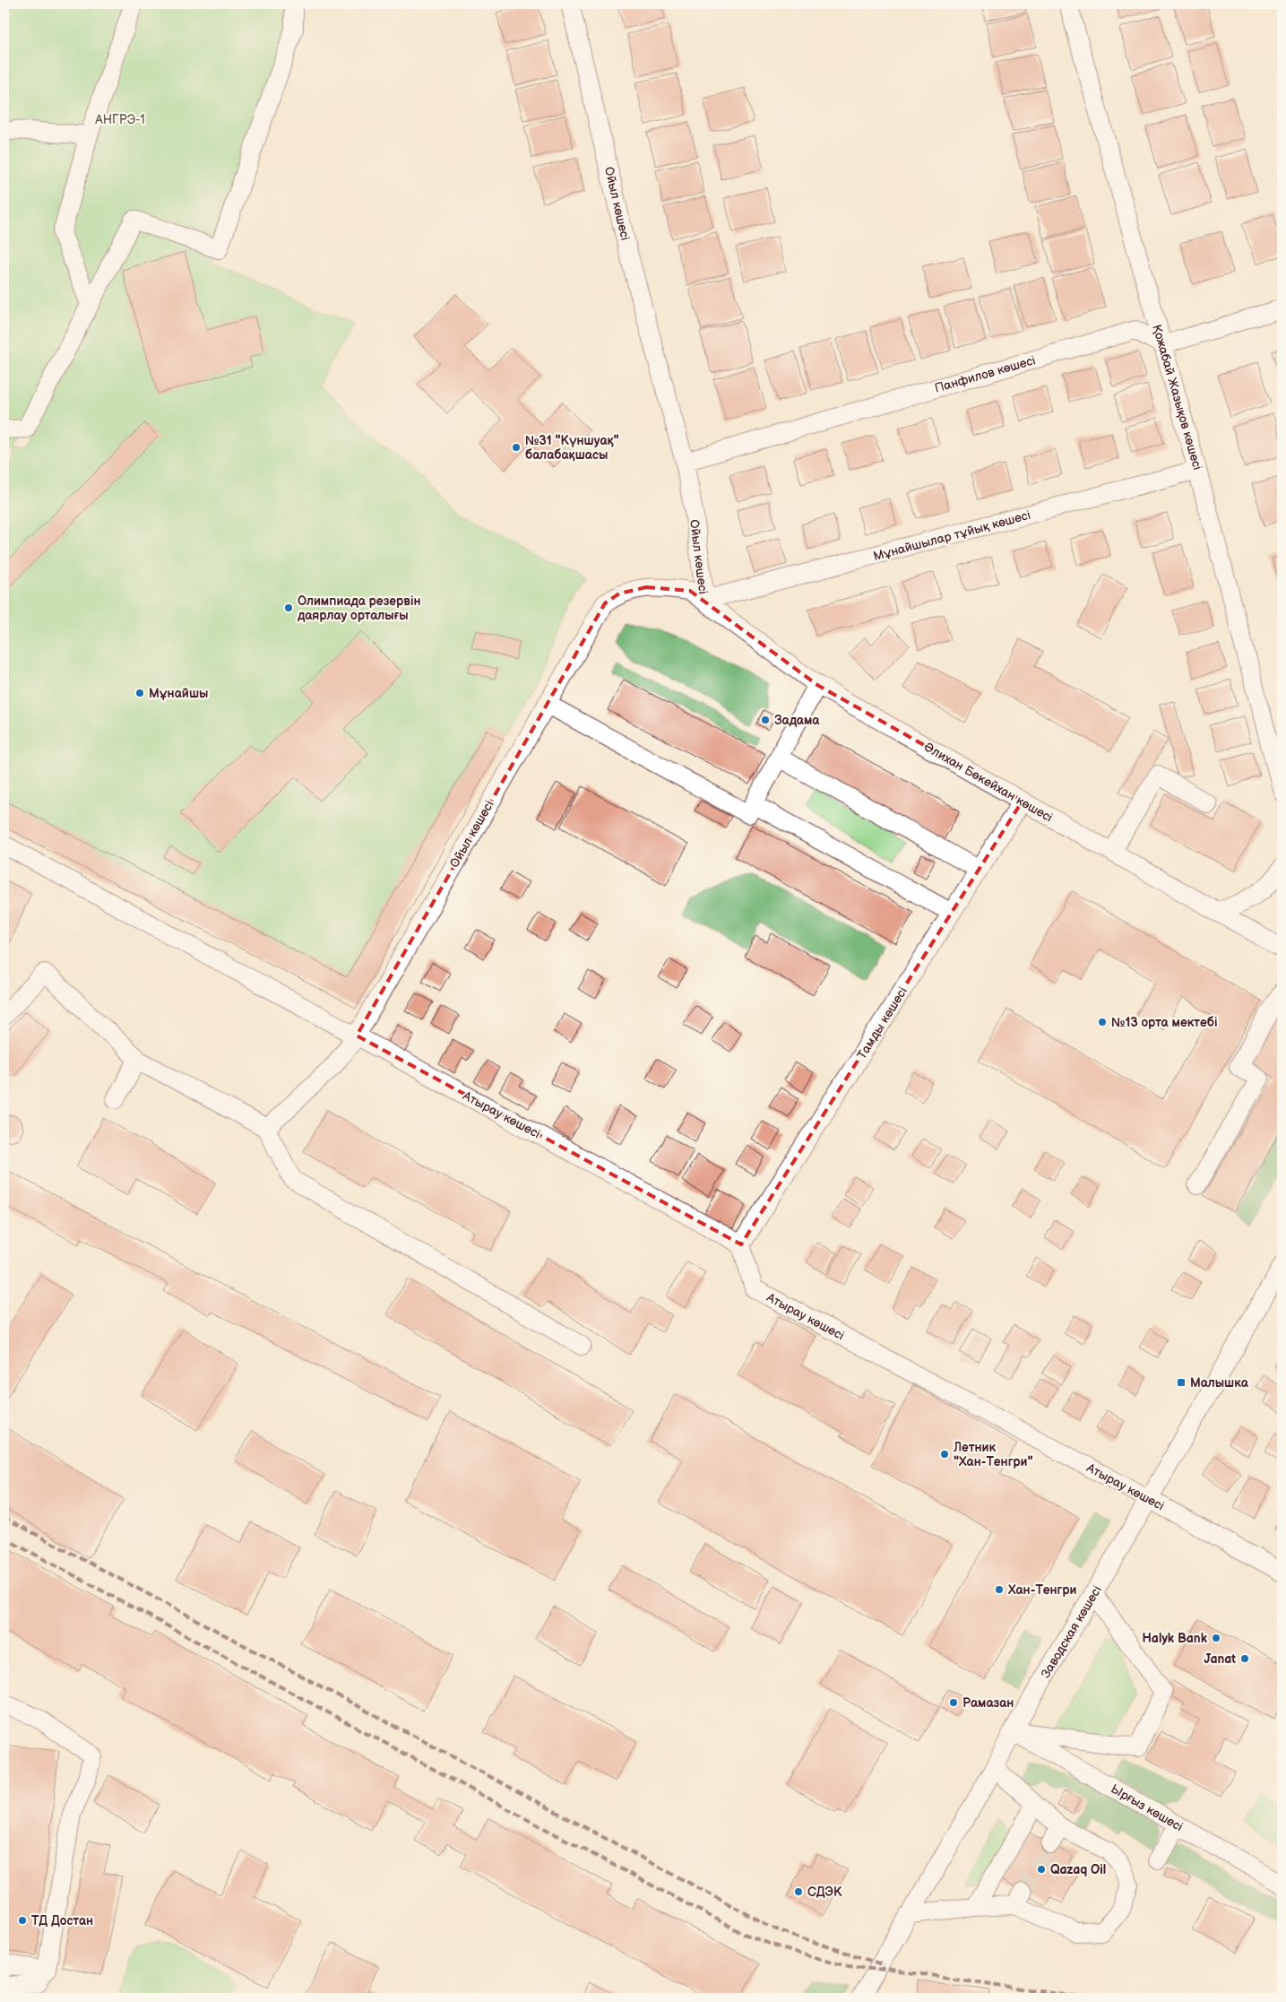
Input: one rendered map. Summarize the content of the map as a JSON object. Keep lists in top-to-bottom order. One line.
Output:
{"streets":{"street":["Ойыл көшесі","Панфилов көшесі","Қожабай Жазықов көшесі","Мұнайшылар тұйық көшесі","Әлихан Бөкейхан көшесі","Тамды көшесі","Атырау көшесі","Заводская көшесі","Ырғыз көшесі"]},"crossings":[["Ойыл көшесі","Панфилов көшесі"],["Ойыл көшесі","Мұнайшылар тұйық көшесі"],["Ойыл көшесі","Әлихан Бөкейхан көшесі"],["Ойыл көшесі","Атырау көшесі"],["Панфилов көшесі","Қожабай Жазықов көшесі"],["Қожабай Жазықов көшесі","Мұнайшылар тұйық көшесі"],["Мұнайшылар тұйық көшесі","Әлихан Бөкейхан көшесі"],["Әлихан Бөкейхан көшесі","Тамды көшесі"],["Тамды көшесі","Атырау көшесі"],["Атырау көшесі","Заводская көшесі"],["Заводская көшесі","Ырғыз көшесі"]],"parks":["АНГРЭ-1"],"places":{"other":["№31 \"Күншуақ\" балабақшасы","Олимпиада резервін даярлау орталығы","Мұнайшы","Задама","№13 орта мектебі","Летник \"Хан-Тенгри\"","Хан-Тенгри","Halyk Bank","Janat","Рамазан","Qazaq Oil","СДЭК","ТД Достан"],"transit":["Малышка"]}}
